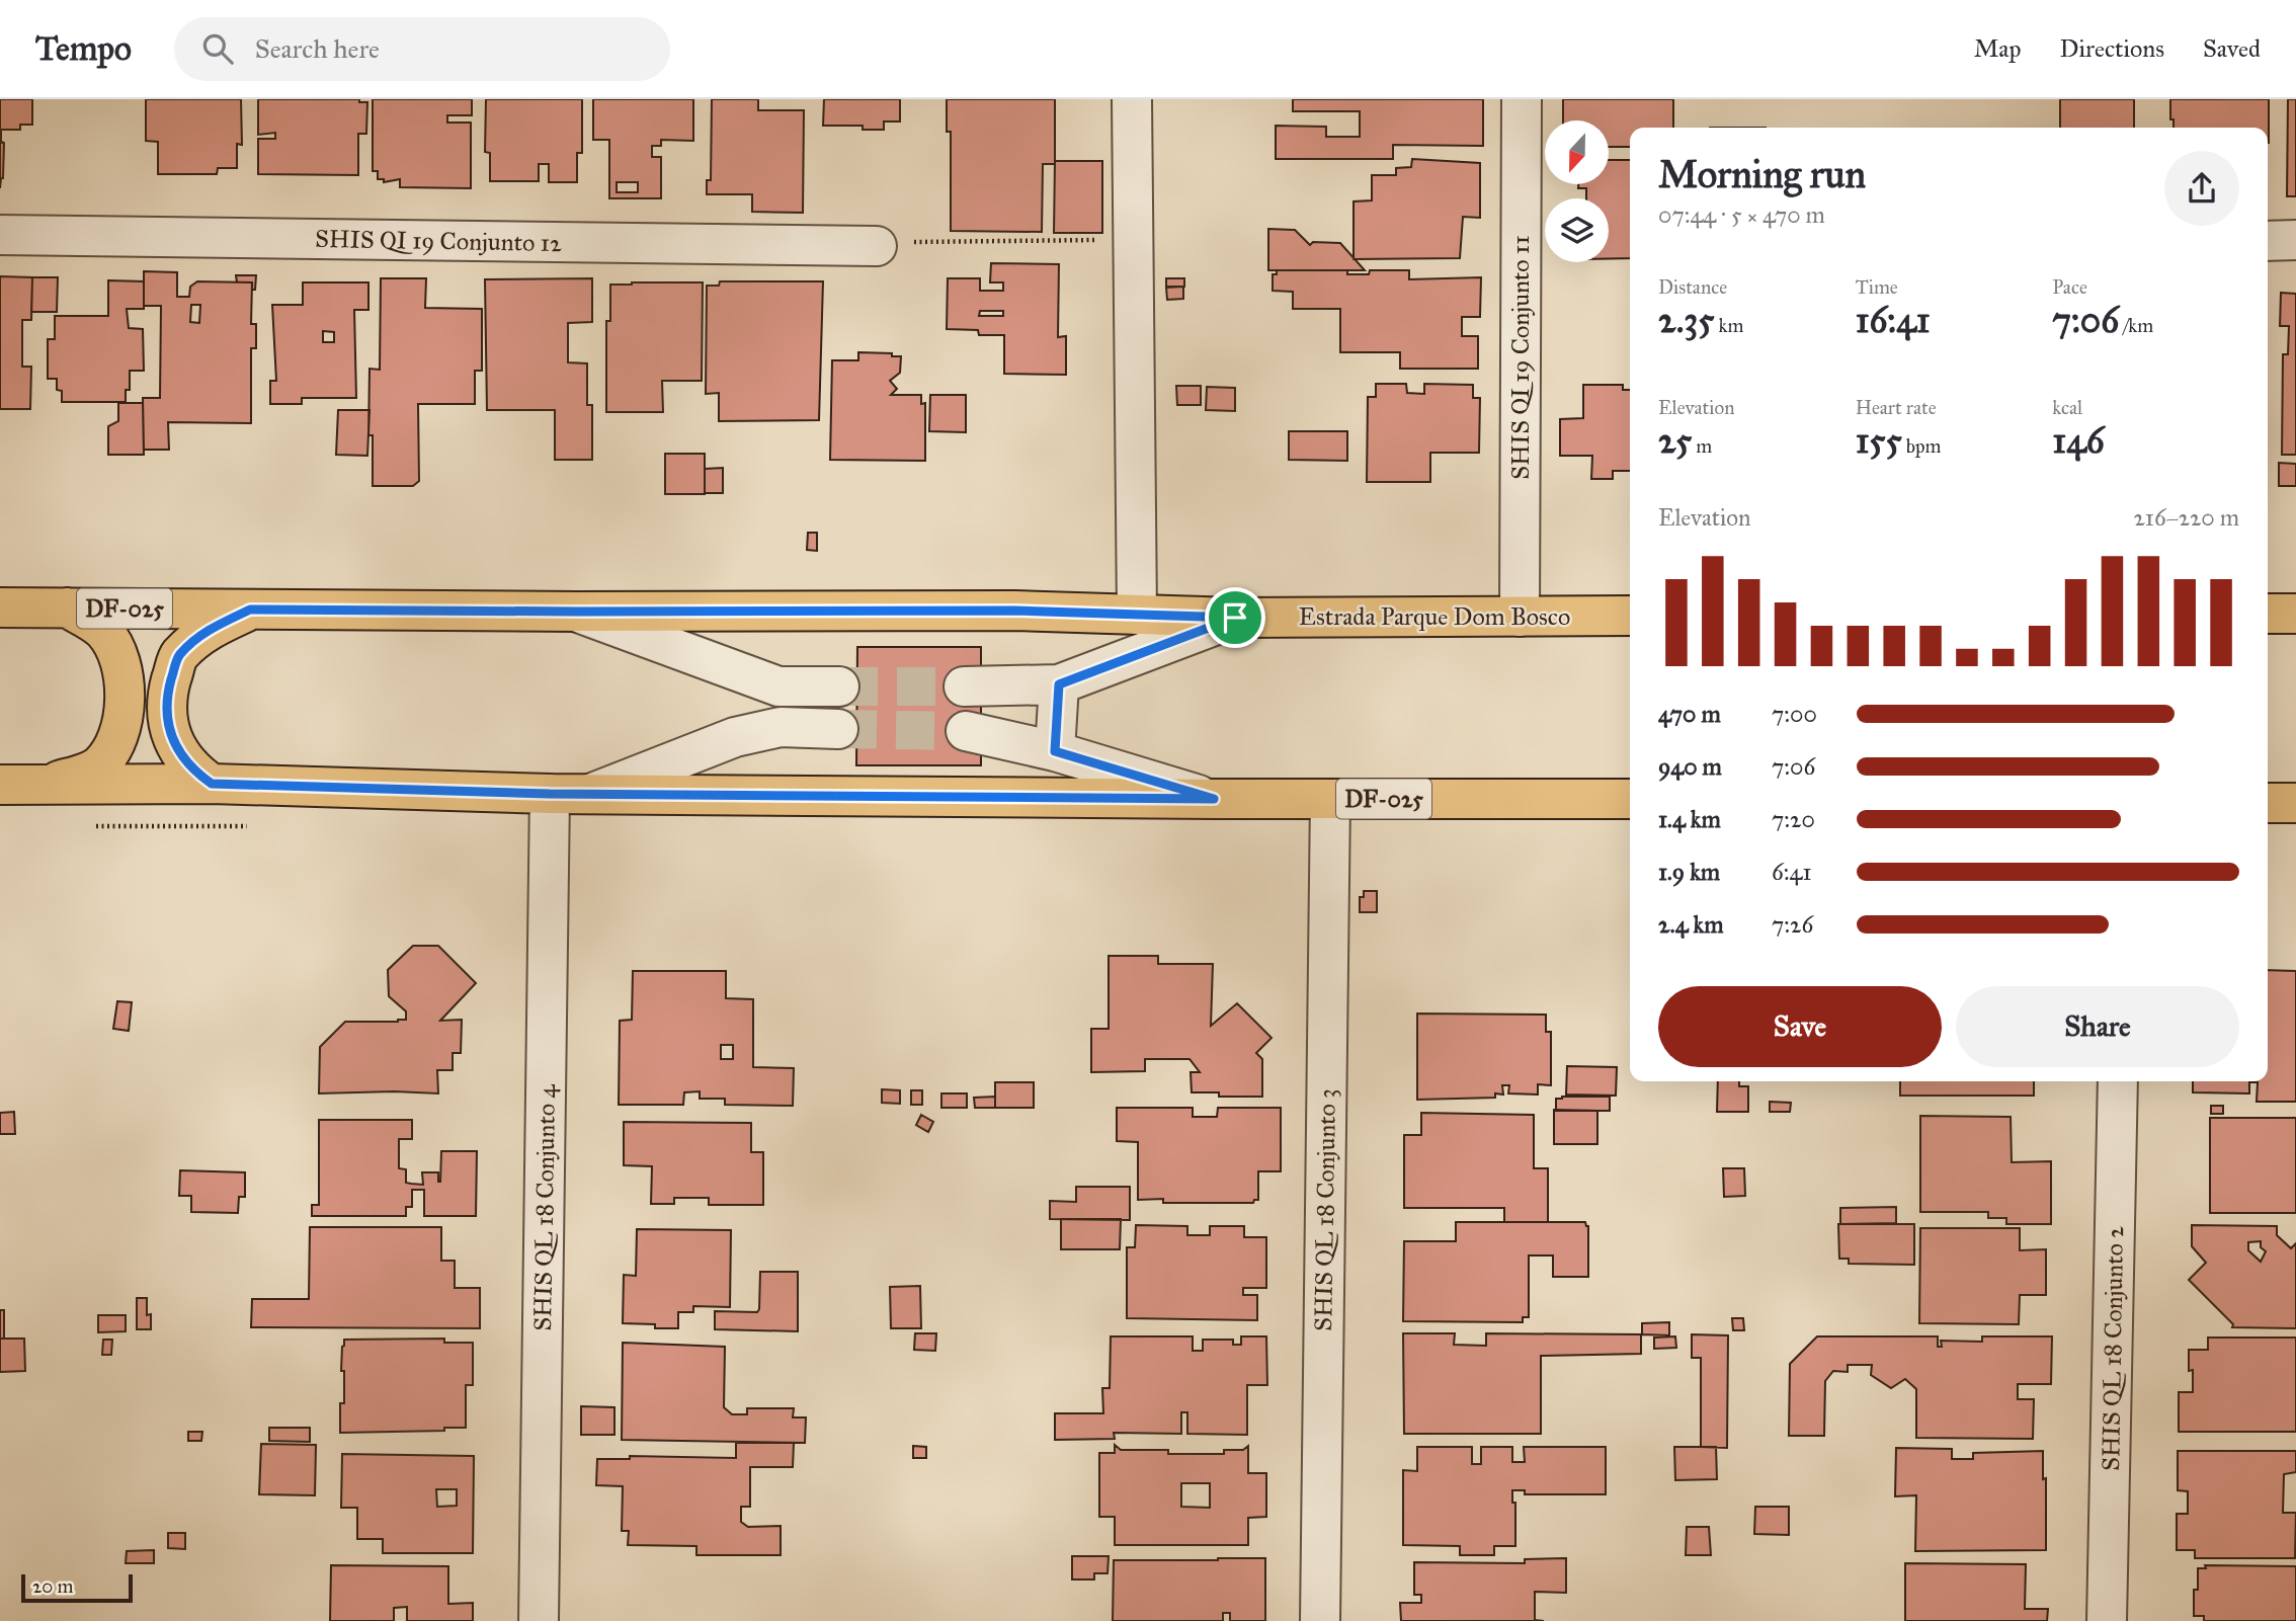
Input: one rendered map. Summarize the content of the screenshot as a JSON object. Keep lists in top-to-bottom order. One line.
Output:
{"streets":{"main road":["DF-025","Estrada Parque Dom Bosco"],"street":["SHIS QI 19 Conjunto 12","SHIS QI 19 Conjunto 11","SHIS QL 18 Conjunto 4","SHIS QL 18 Conjunto 3","SHIS QL 18 Conjunto 2"]},"crossings":[["SHIS QI 19 Conjunto 11","Estrada Parque Dom Bosco"],["DF-025","SHIS QL 18 Conjunto 4"],["DF-025","SHIS QL 18 Conjunto 3"]],"scale_bar":"20 m","north":"bottom","page":{"header":"Tempo","search":"Search here","nav":["Map","Directions","Saved"],"heading":["Morning run","07:44 · 5 × 470 m"],"stats":[["Distance","2.35 km"],["Time","16:41"],["Pace","7:06 /km"],["Elevation","25 m"],["Heart rate","155 bpm"],["kcal","146"]],"chart":["Elevation","216–220 m"],"list":[{"name":"470 m","note":"7:00"},{"name":"940 m","note":"7:06"},{"name":"1.4 km","note":"7:20"},{"name":"1.9 km","note":"6:41"},{"name":"2.4 km","note":"7:26"}],"buttons":["Save","Share"],"scale":"20 m"}}
